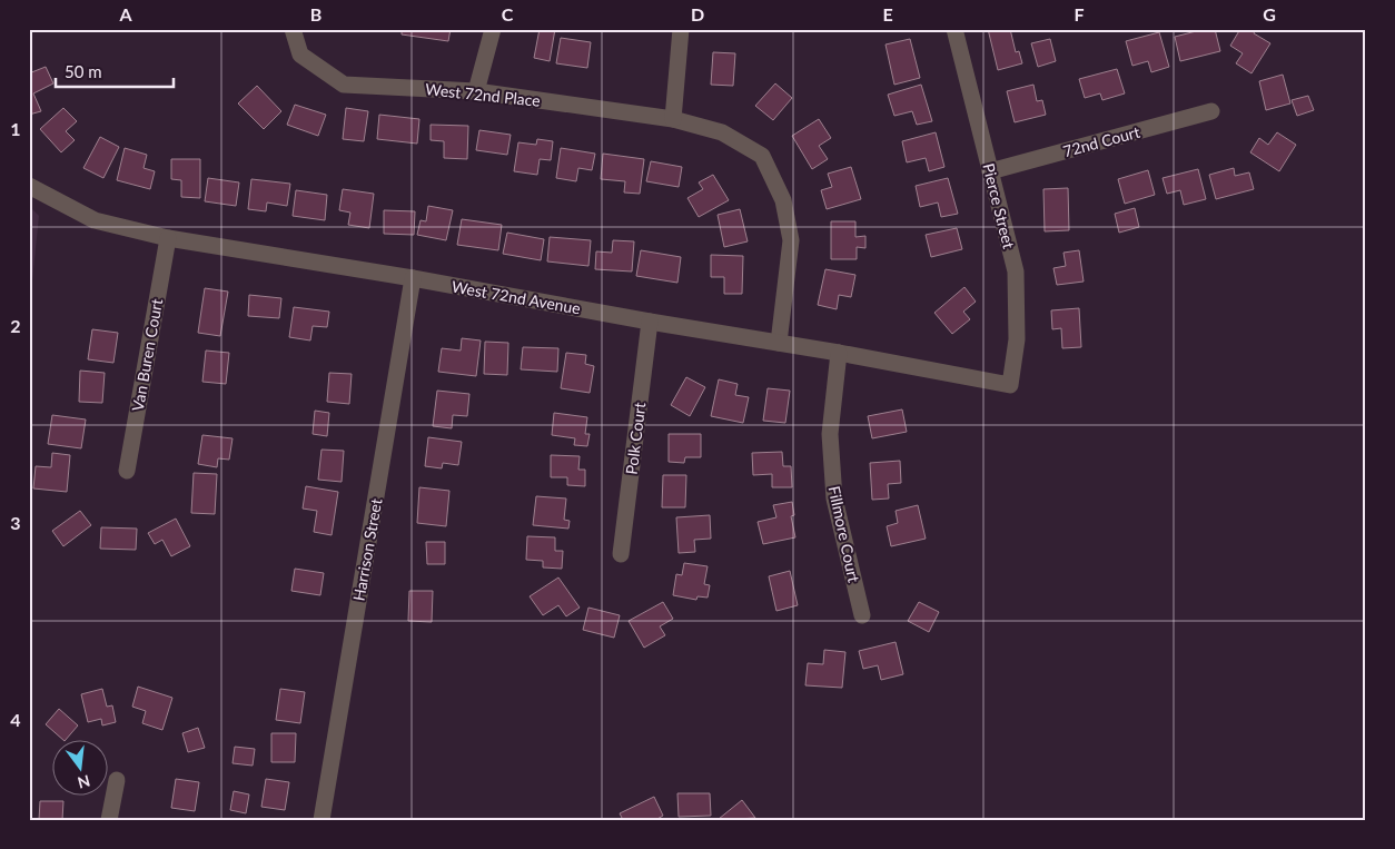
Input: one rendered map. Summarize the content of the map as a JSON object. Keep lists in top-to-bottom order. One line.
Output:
{"streets":{"street":["West 72nd Place","72nd Court","Pierce Street","West 72nd Avenue","Van Buren Court","Polk Court","Fillmore Court","Harrison Street"]},"crossings":[["West 72nd Place","West 72nd Avenue"],["72nd Court","Pierce Street"],["Pierce Street","West 72nd Avenue"],["West 72nd Avenue","Van Buren Court"],["West 72nd Avenue","Polk Court"],["West 72nd Avenue","Fillmore Court"],["West 72nd Avenue","Harrison Street"]],"scale_bar":"50 m","north":"bottom","grid":{"columns":["A","B","C","D","E","F","G"],"rows":["1","2","3","4"]}}
